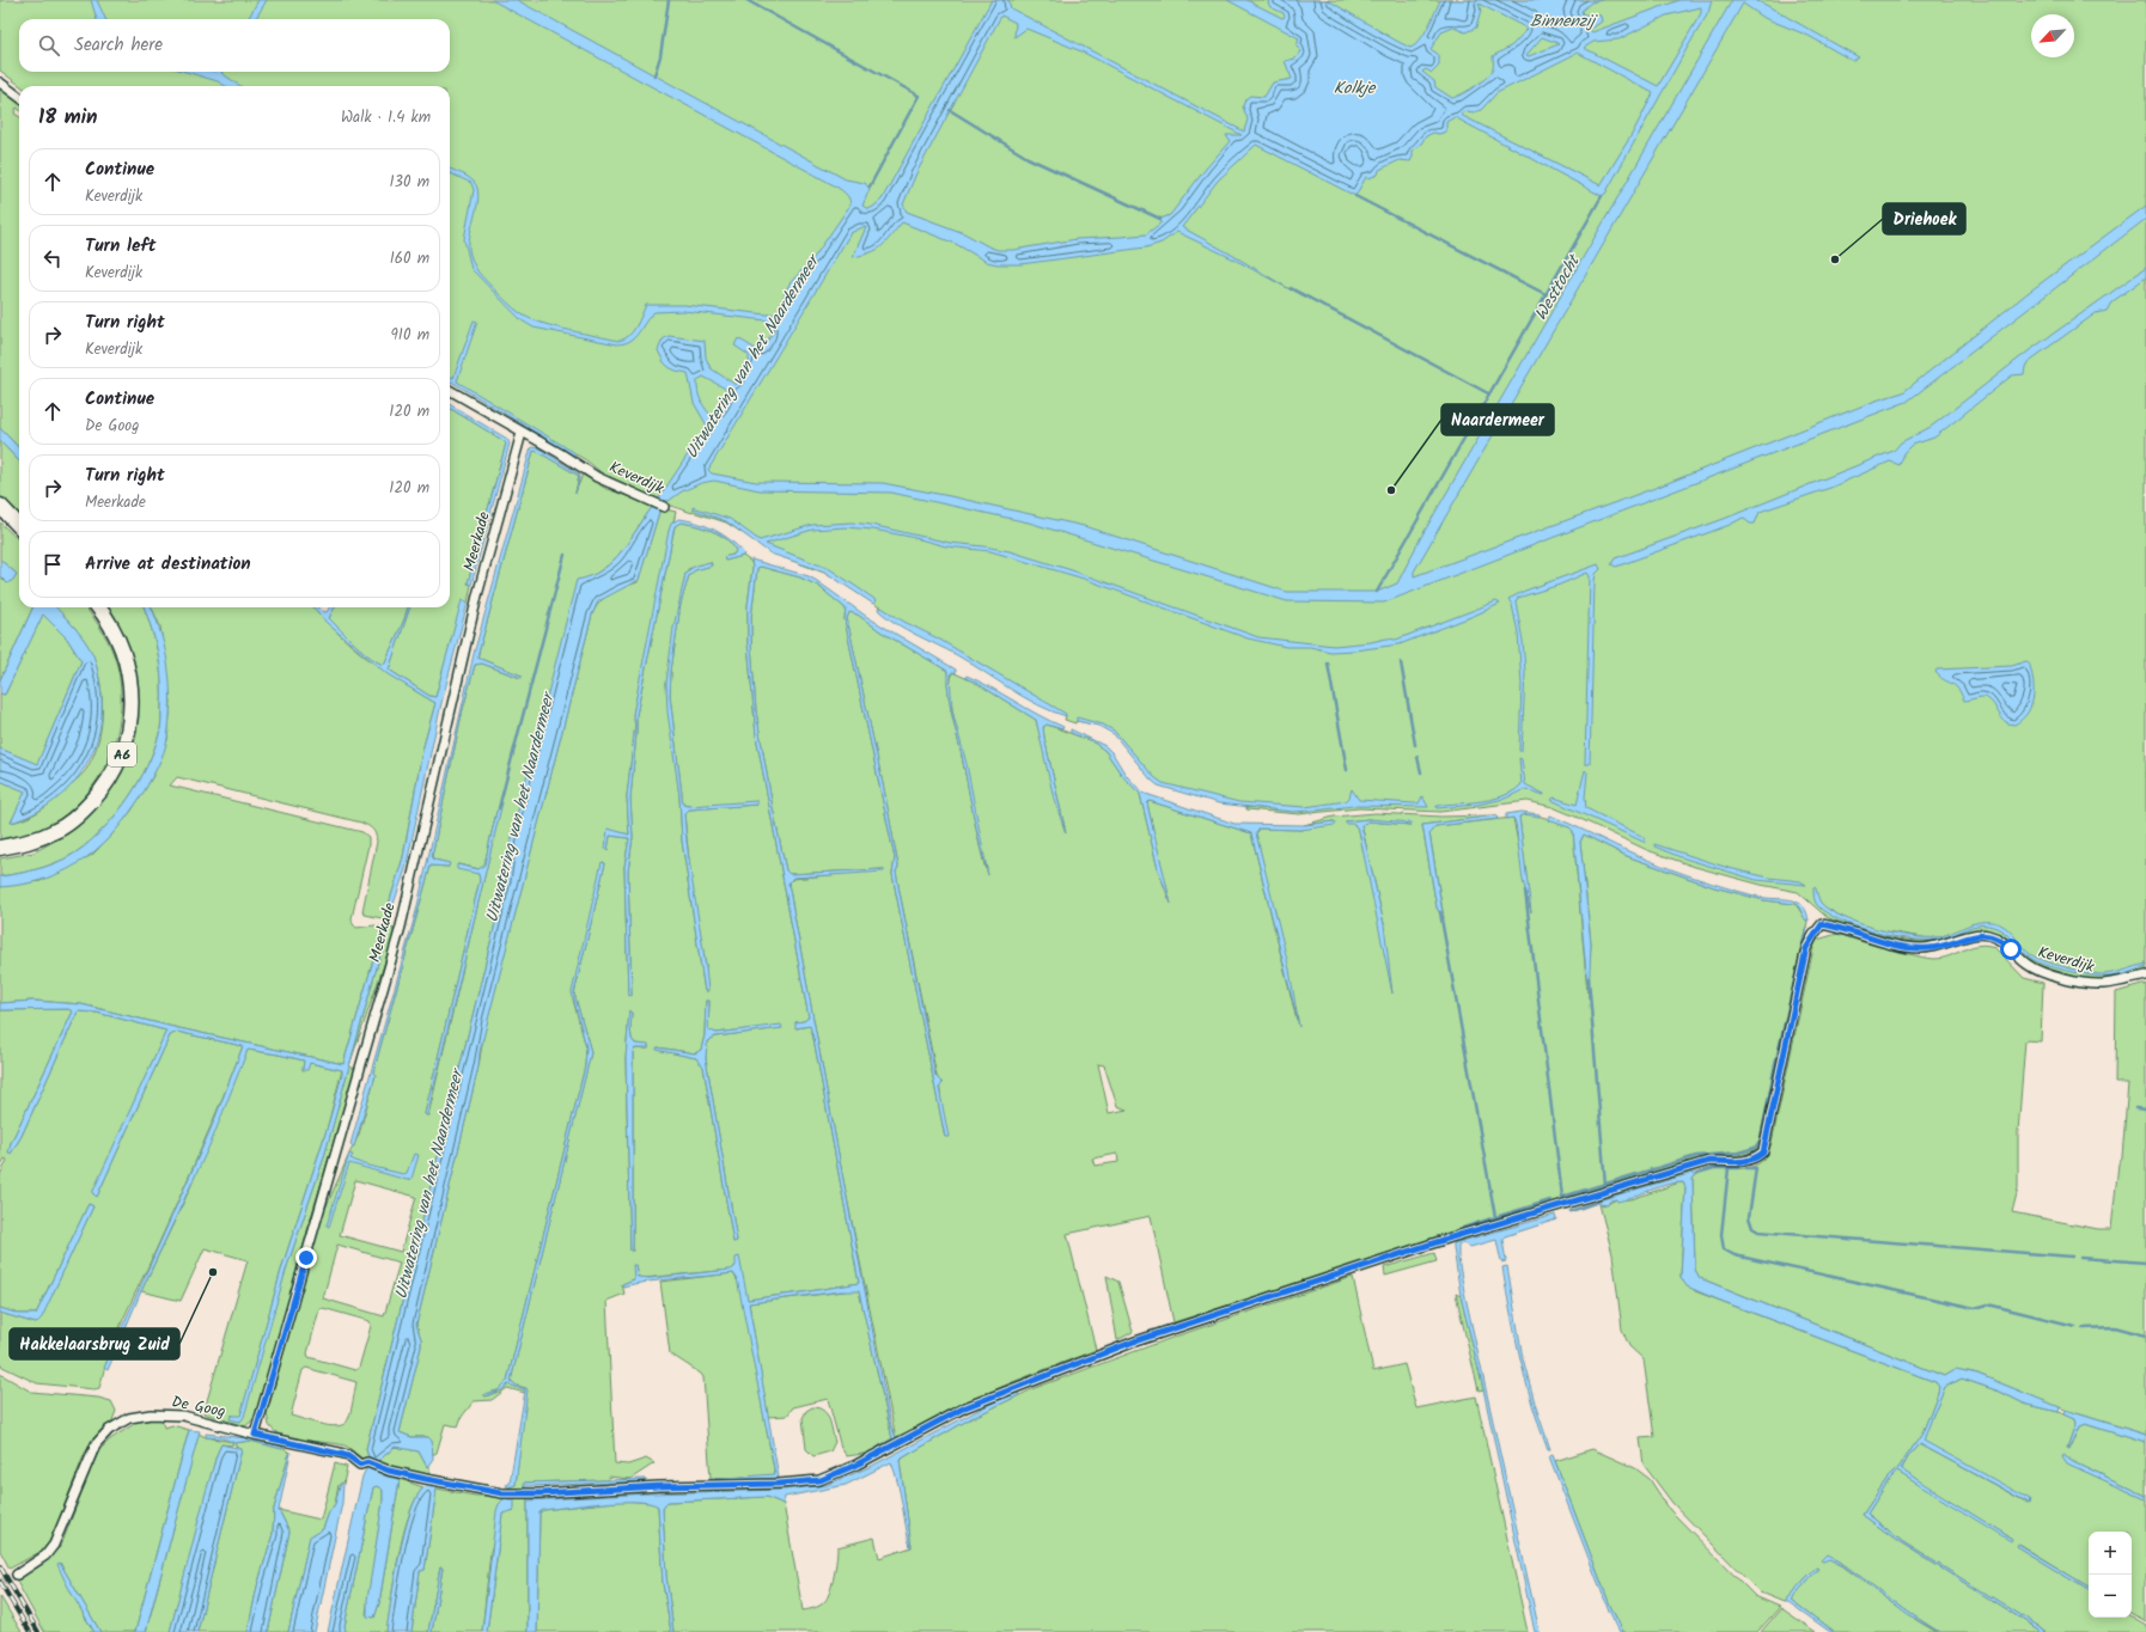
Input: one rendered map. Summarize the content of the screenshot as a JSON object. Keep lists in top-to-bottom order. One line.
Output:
{"streets":{"highway":["A6"],"street":["Keverdijk","Meerkade","De Goog"]},"crossings":[["Keverdijk","Meerkade"],["Keverdijk","De Goog"],["Meerkade","De Goog"]],"water":["Binnenzij","Kolkje","Westtocht","Uitwatering van het Naardermeer"],"places":["Driehoek","Naardermeer","Hakkelaarsbrug Zuid"],"north":"bottom left","page":{"search":"Search here","heading":["18 min","Walk · 1.4 km"],"list":[["Continue","Keverdijk","130 m"],["Turn left","Keverdijk","160 m"],["Turn right","Keverdijk","910 m"],["Continue","De Goog","120 m"],["Turn right","Meerkade","120 m"],"Arrive at destination"],"map_buttons":["+","−"]}}
